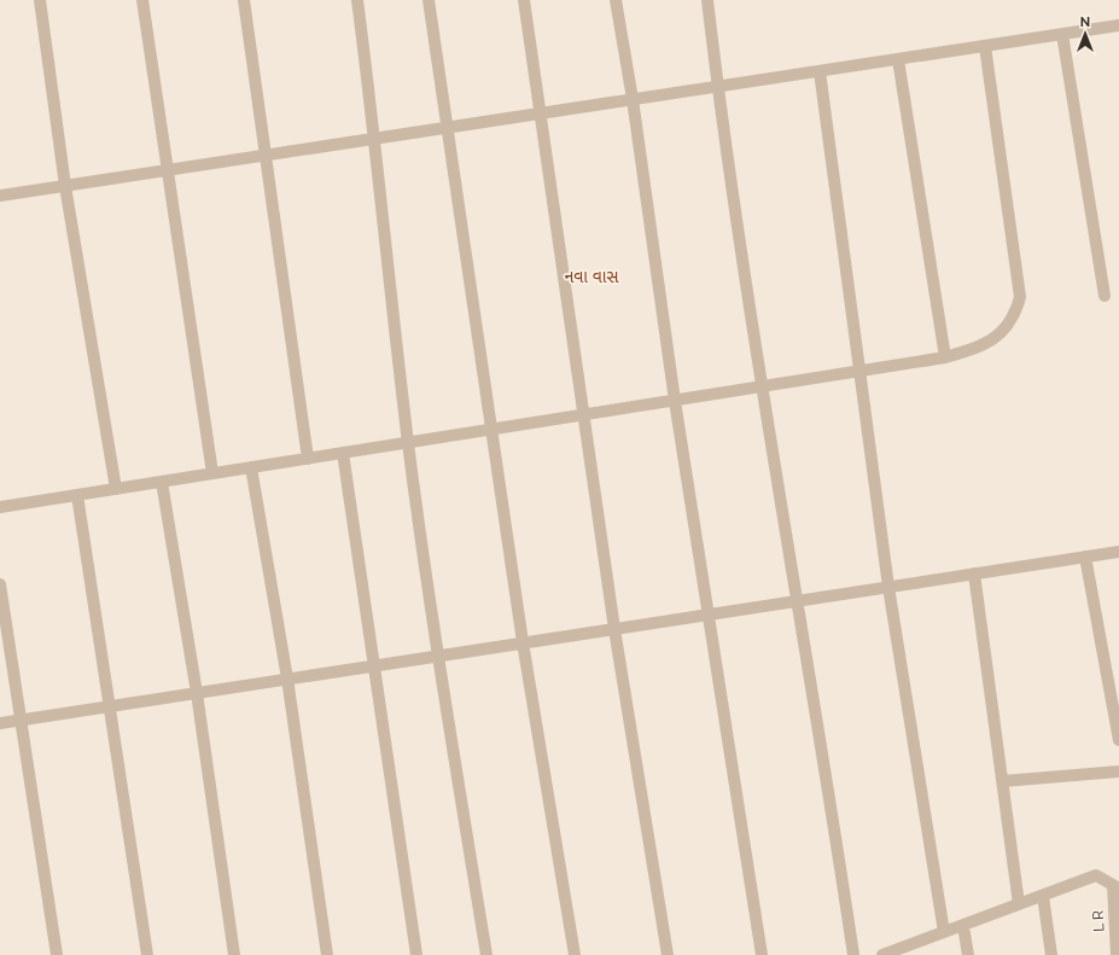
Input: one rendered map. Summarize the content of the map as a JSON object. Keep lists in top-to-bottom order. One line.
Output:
{"streets":{"street":["L R"]},"districts":["નવા વાસ"],"north":"top"}
